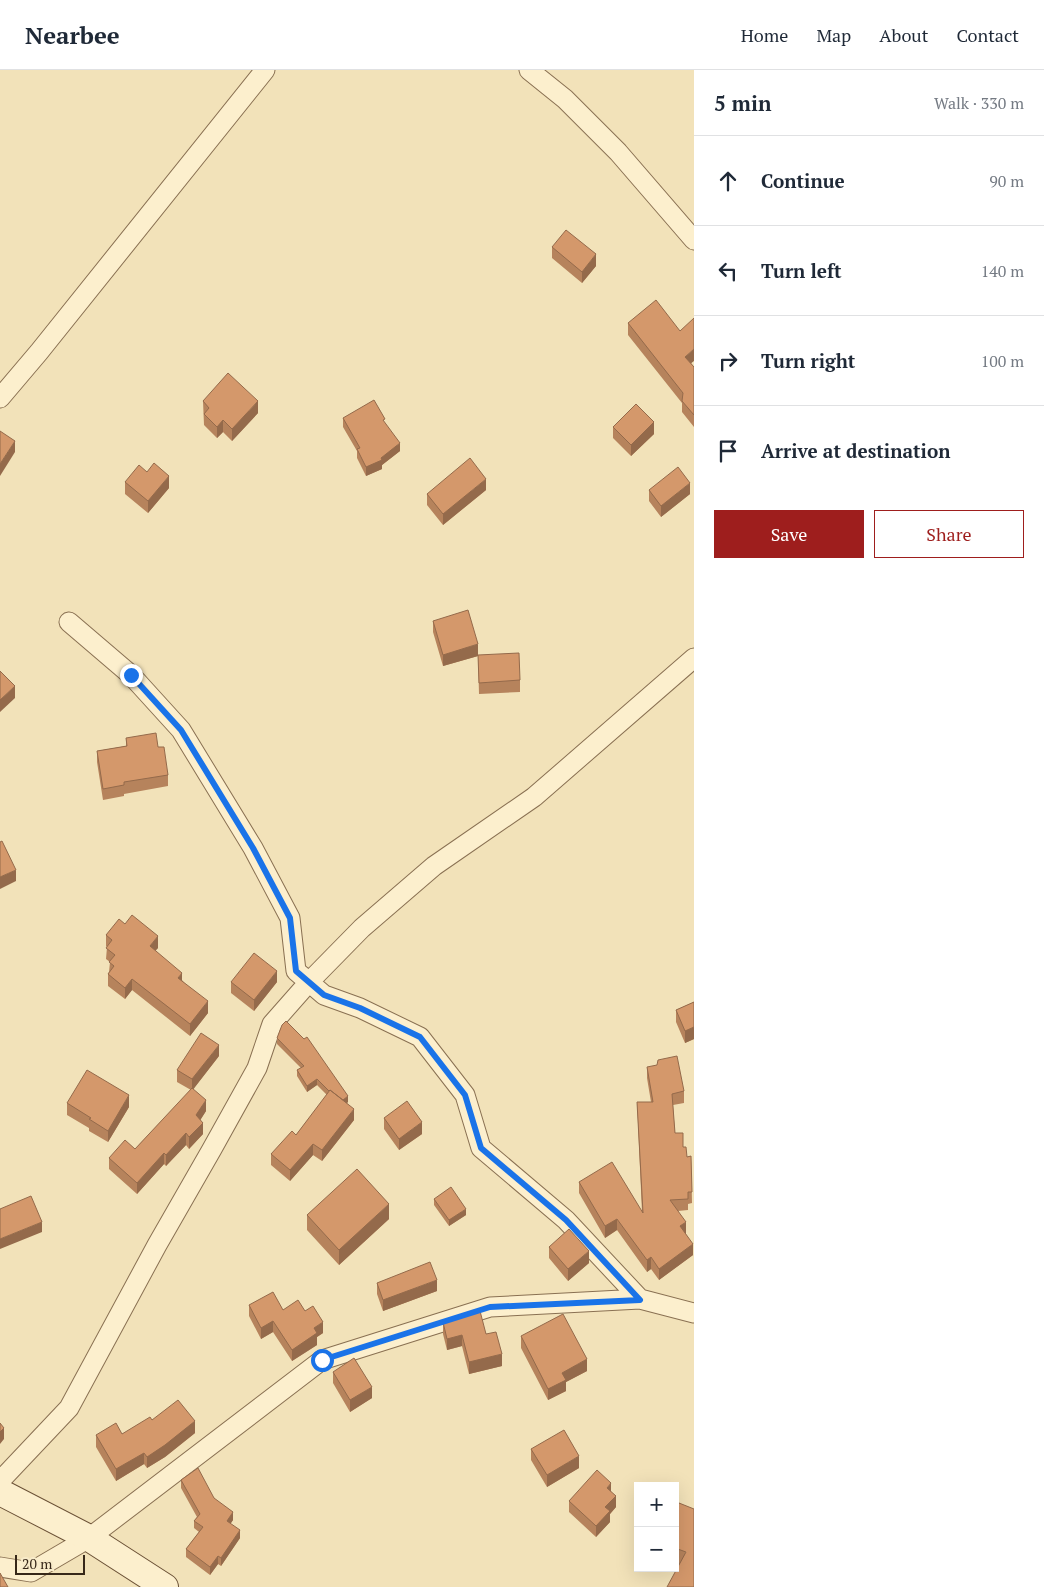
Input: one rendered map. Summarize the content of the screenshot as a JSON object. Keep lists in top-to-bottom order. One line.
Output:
{"scale_bar":"20 m","page":{"header":"Nearbee","nav":["Home","Map","About","Contact"],"heading":["5 min","Walk · 330 m"],"list":[["Continue","90 m"],["Turn left","140 m"],["Turn right","100 m"],"Arrive at destination"],"buttons":["Save","Share"],"map_buttons":["+","−"],"scale":"20 m"}}
